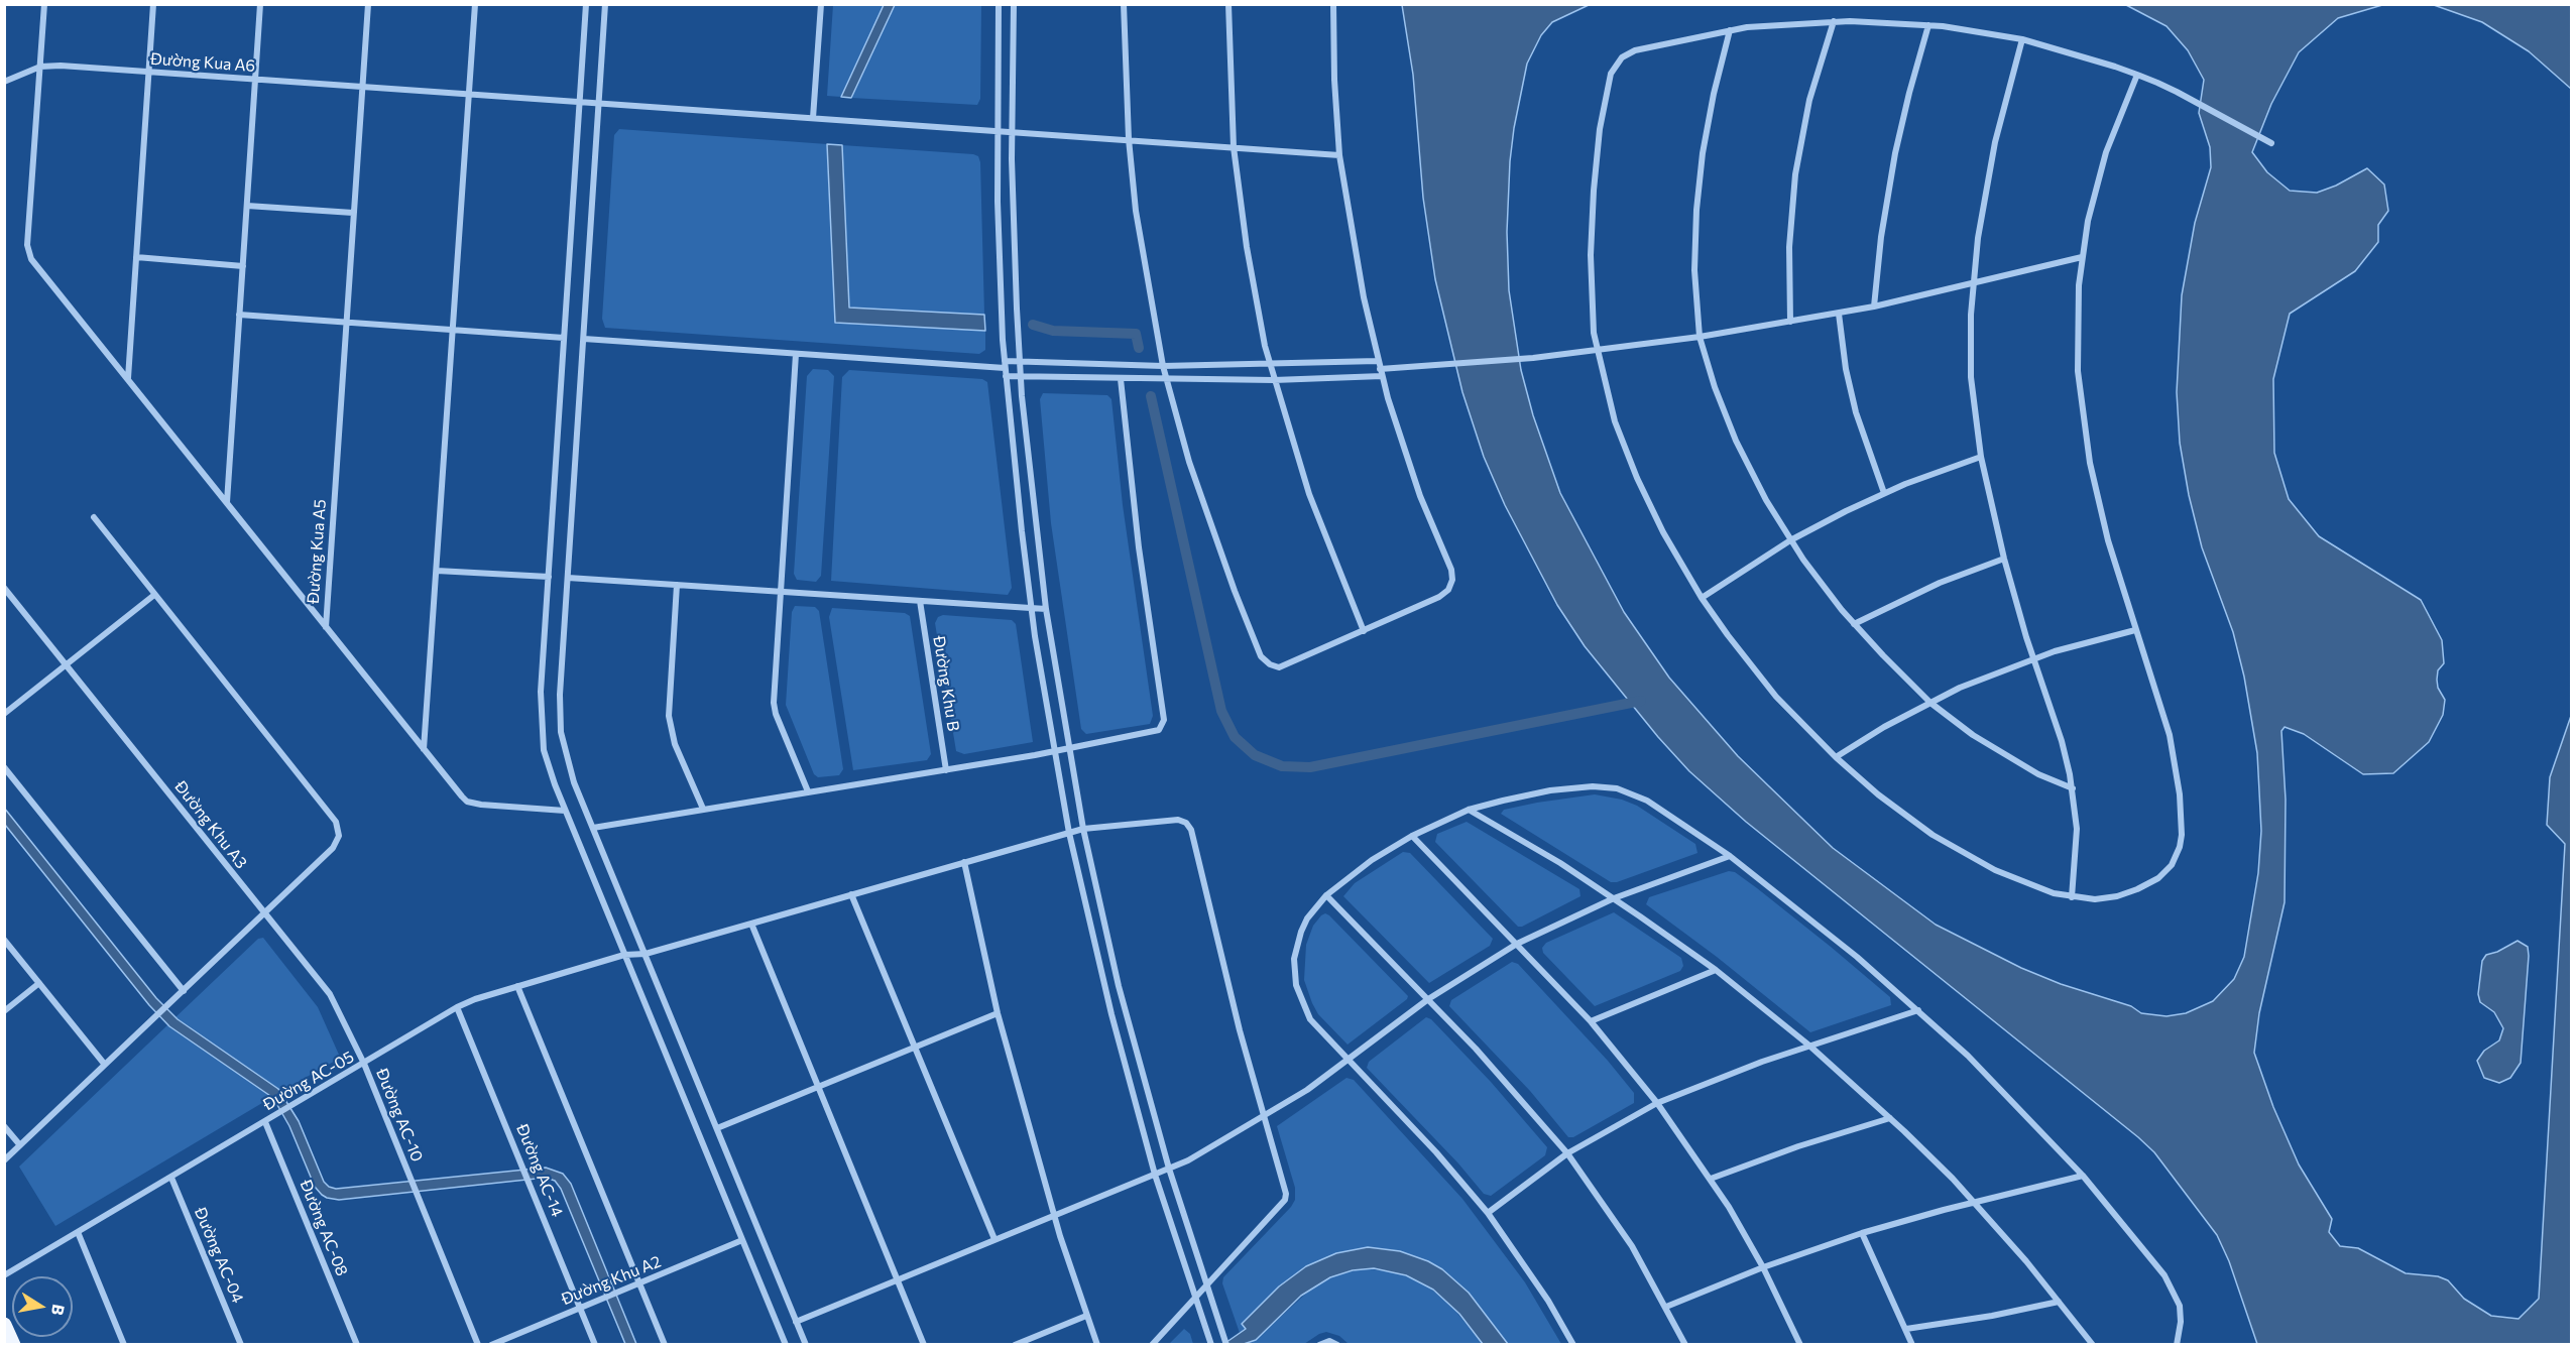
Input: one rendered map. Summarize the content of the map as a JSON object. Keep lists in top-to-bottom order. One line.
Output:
{"streets":{"street":["Đường Kua A6","Đường Kua A5","Đường Khu B","Đường Khu A3","Đường AC-05","Đường AC-10","Đường AC-14","Đường AC-08","Đường AC-04","Đường Khu A2"]},"crossings":[["Đường Khu A3","Đường AC-10"],["Đường AC-05","Đường AC-10"],["Đường AC-05","Đường AC-14"],["Đường AC-05","Đường AC-08"],["Đường AC-05","Đường AC-04"],["Đường AC-14","Đường Khu A2"]],"north":"right"}
